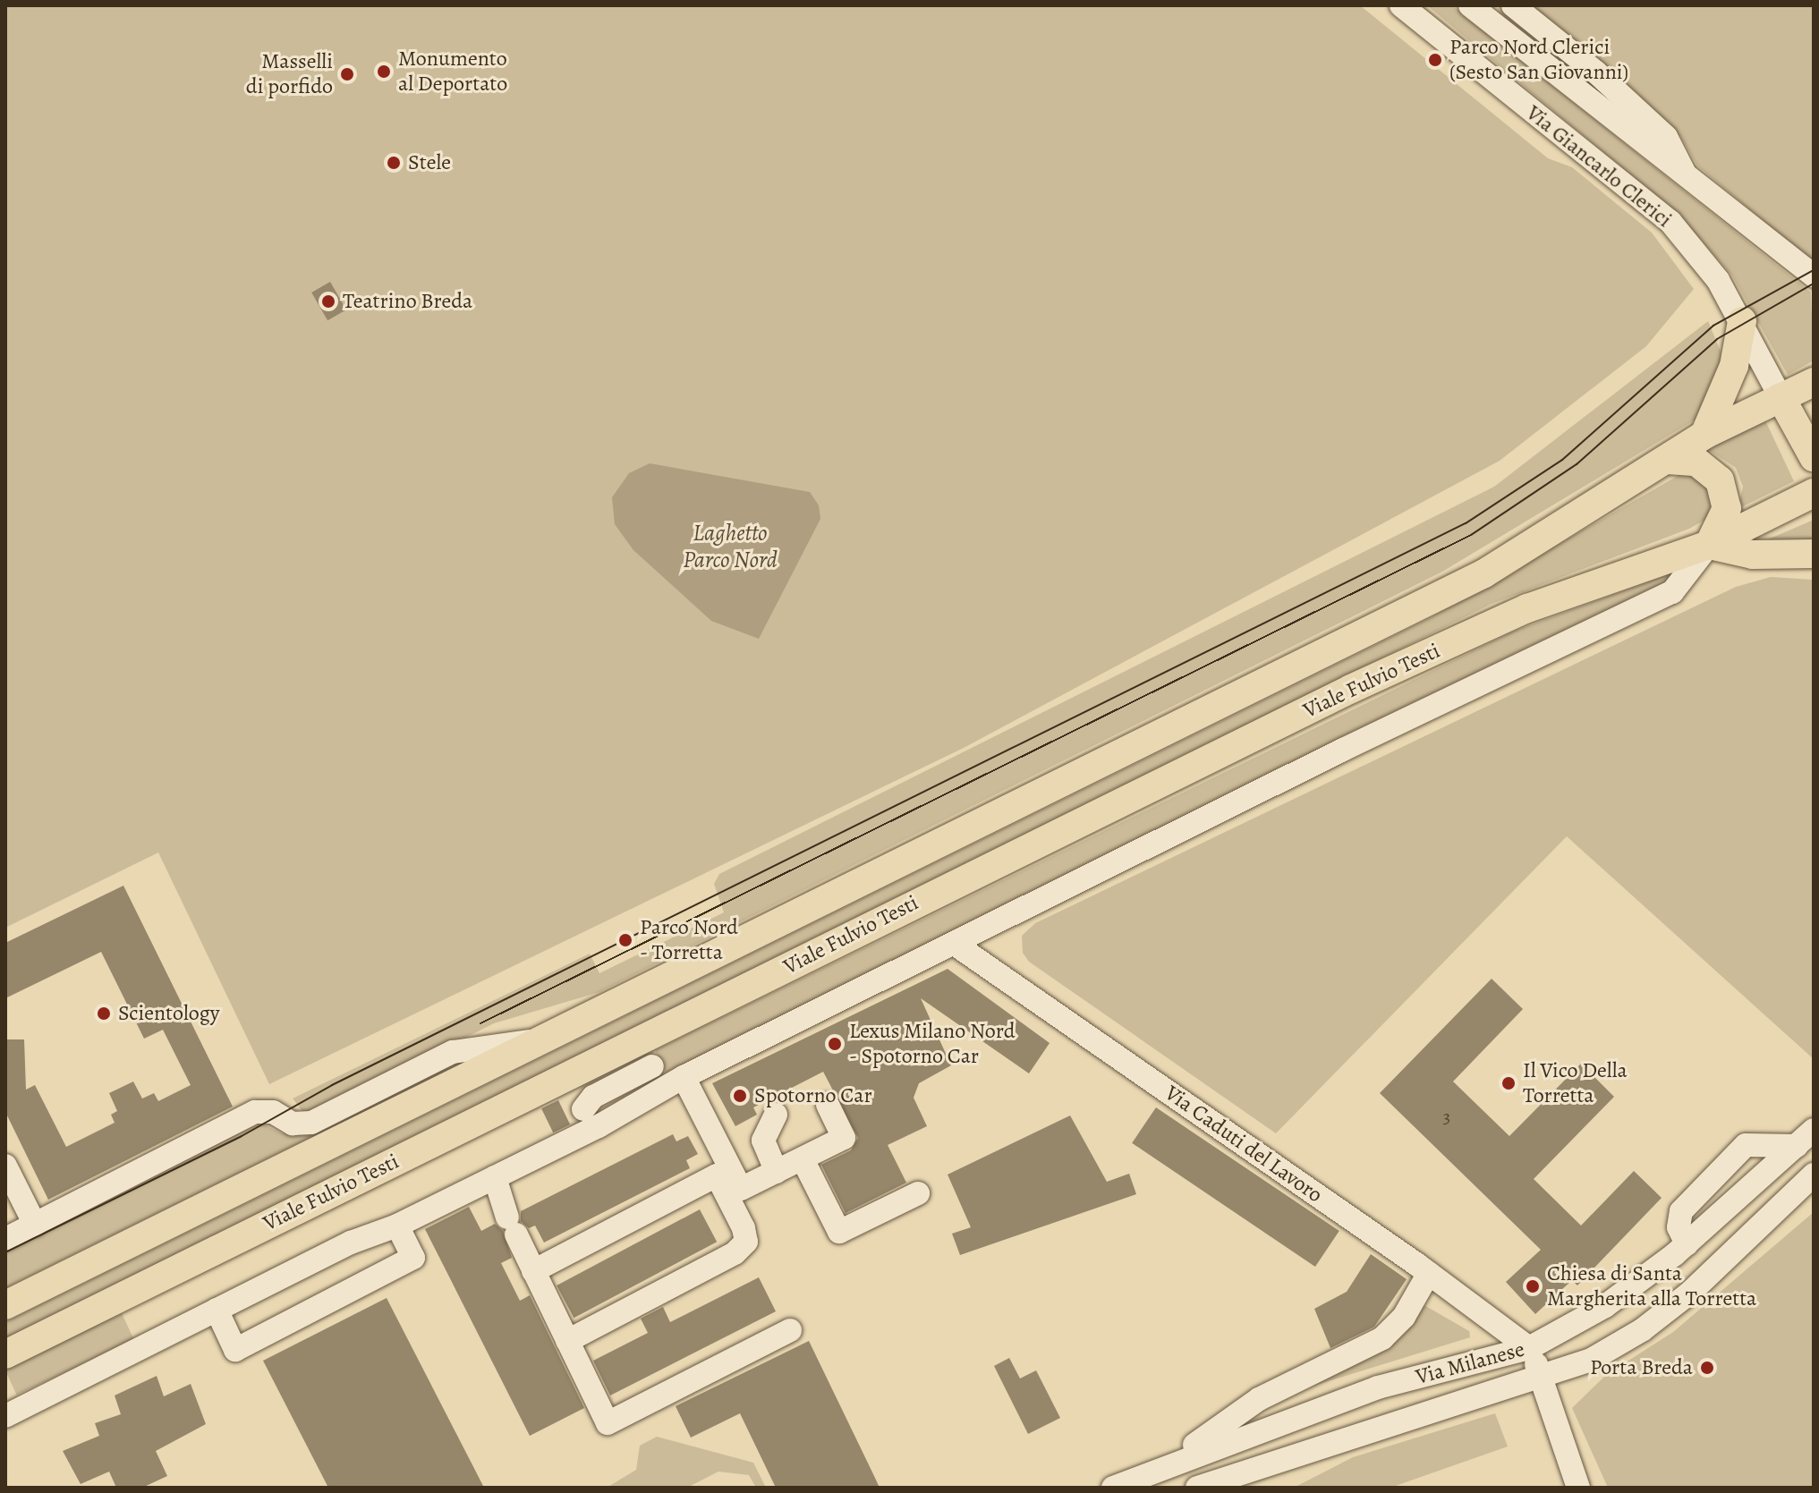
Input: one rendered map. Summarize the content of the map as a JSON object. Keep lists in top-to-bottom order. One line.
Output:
{"streets":{"main road":["Viale Fulvio Testi"],"street":["Via Giancarlo Clerici","Via Caduti del Lavoro","Via Milanese"]},"crossings":[["Via Giancarlo Clerici","Viale Fulvio Testi"],["Viale Fulvio Testi","Via Caduti del Lavoro"],["Via Caduti del Lavoro","Via Milanese"]],"water":["Laghetto Parco Nord"],"places":["Parco Nord Clerici (Sesto San Giovanni)","Monumento al Deportato","Masselli di porfido","Stele","Teatrino Breda","Parco Nord - Torretta","Scientology","Lexus Milano Nord - Spotorno Car","Il Vico Della Torretta","Spotorno Car","Chiesa di Santa Margherita alla Torretta","Porta Breda"],"house_numbers":["3"]}
